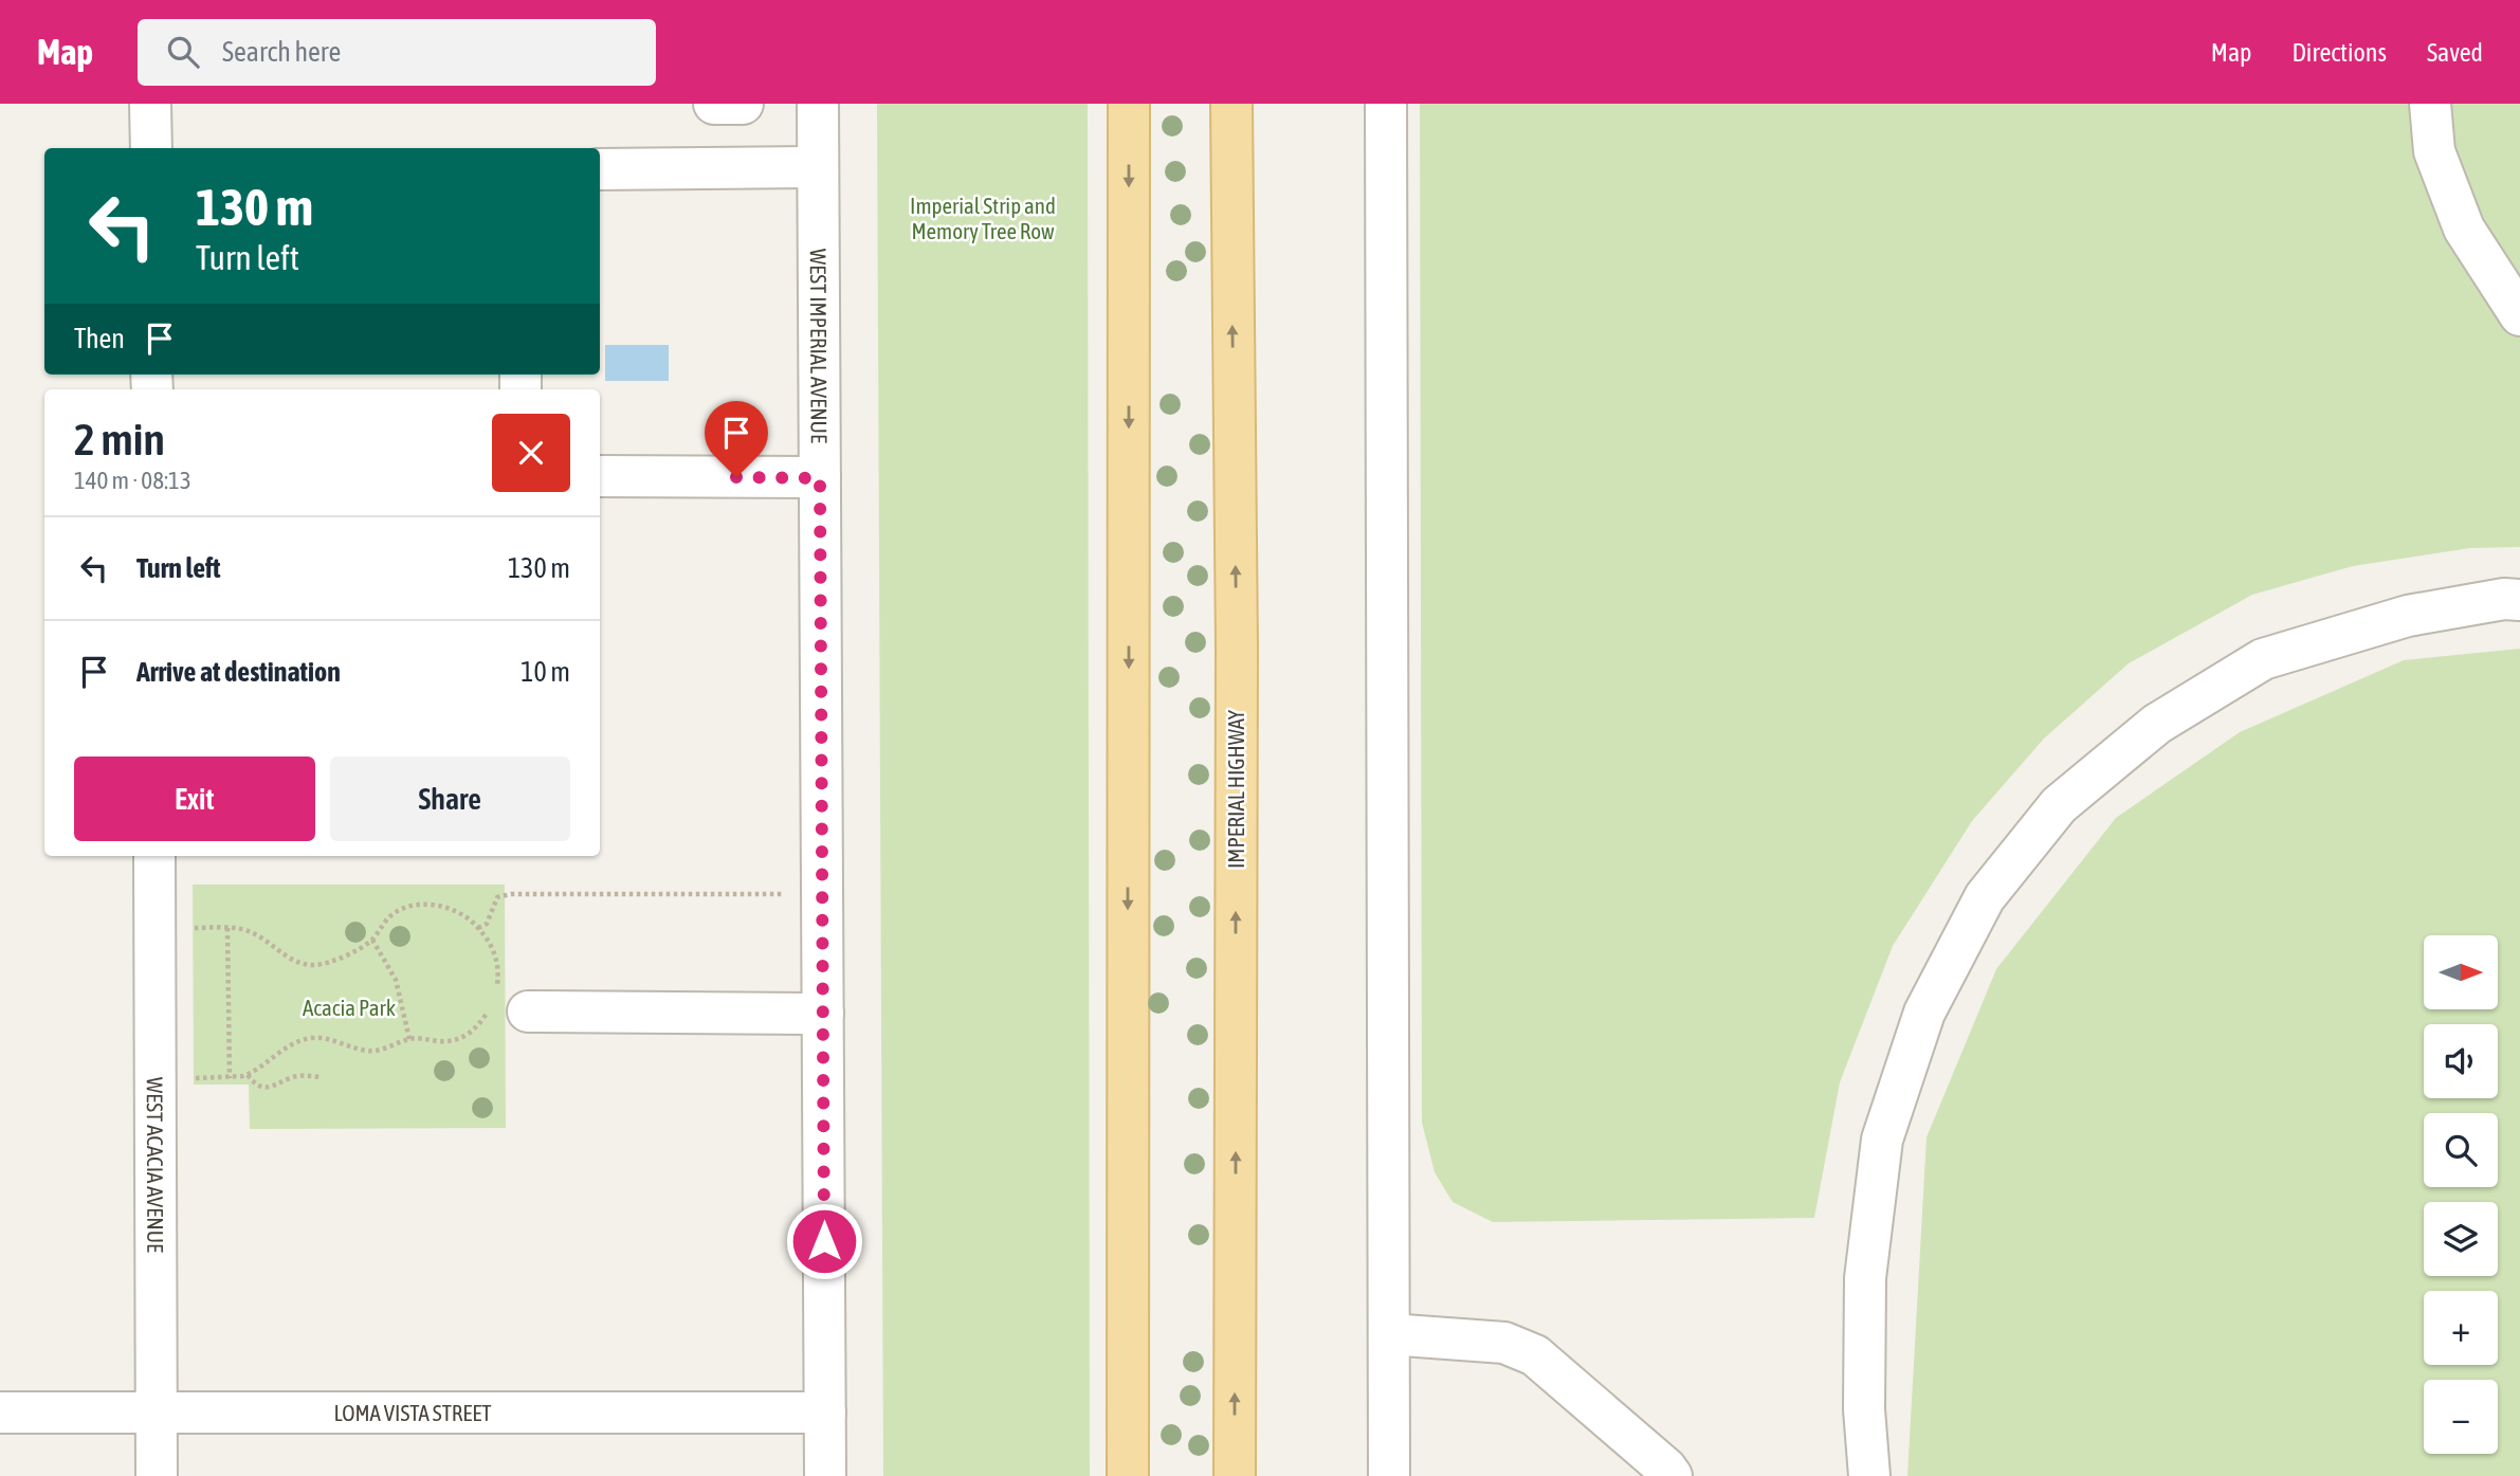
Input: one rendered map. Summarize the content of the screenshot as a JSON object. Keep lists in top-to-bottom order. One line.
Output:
{"streets":{"main road":["IMPERIAL HIGHWAY"],"street":["WEST IMPERIAL AVENUE","WEST ACACIA AVENUE","LOMA VISTA STREET"]},"crossings":[["WEST IMPERIAL AVENUE","LOMA VISTA STREET"],["WEST ACACIA AVENUE","LOMA VISTA STREET"]],"parks":["Imperial Strip and Memory Tree Row","Acacia Park"],"north":"right","page":{"header":"Map","search":"Search here","nav":["Map","Directions","Saved"],"turn":["130 m","Turn left"],"then":"Then","heading":["2 min","140 m · 08:13"],"list":[{"name":"Turn left","value":"130 m"},{"name":"Arrive at destination","value":"10 m"}],"buttons":["Exit","Share"],"map_buttons":["+","−"]}}
